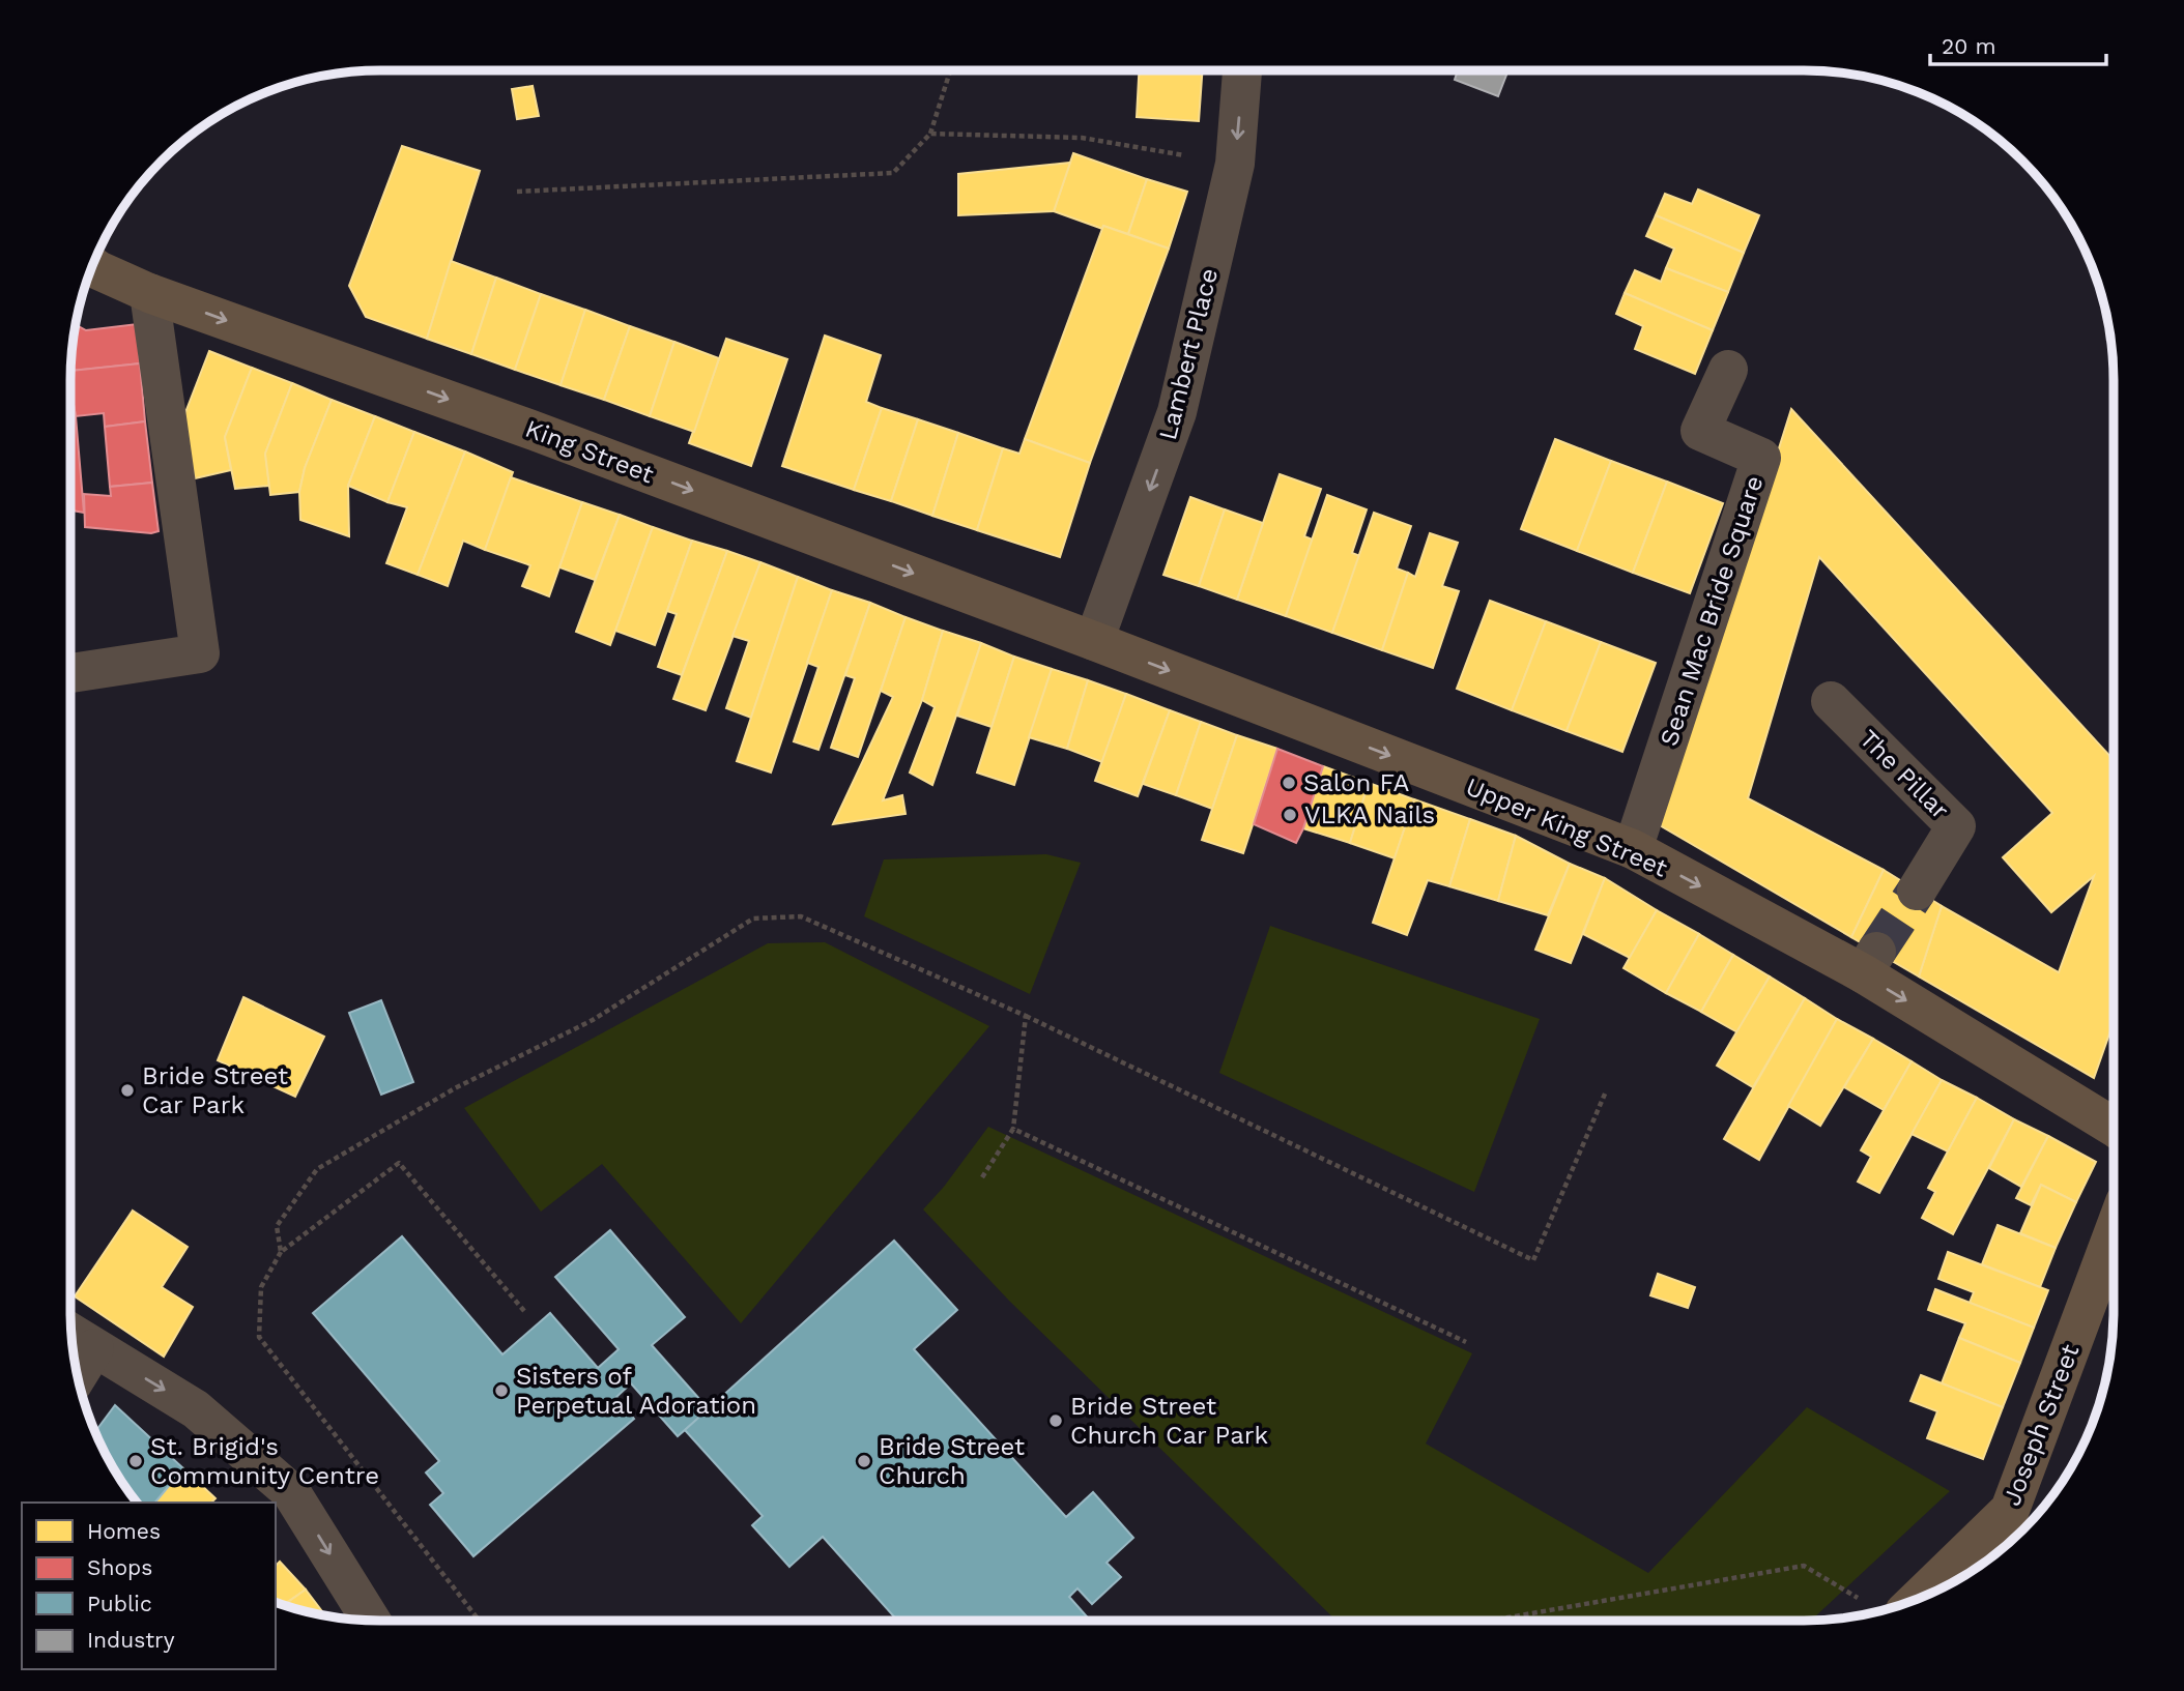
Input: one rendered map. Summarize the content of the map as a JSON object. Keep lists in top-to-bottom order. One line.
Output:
{"streets":{"main road":["King Street","Upper King Street","Joseph Street"],"street":["Lambert Place","Sean Mac Bride Square","The Pillar"]},"crossings":[["Lambert Place","King Street"],["Lambert Place","Upper King Street"],["King Street","Upper King Street"],["Sean Mac Bride Square","Upper King Street"]],"one_way":["Lambert Place","King Street","Upper King Street"],"places":["Salon FA","VLKA Nails","Bride Street Car Park","Sisters of Perpetual Adoration","Bride Street Church Car Park","St. Brigid's Community Centre","Bride Street Church"],"legend":["Homes","Shops","Public","Industry"],"scale_bar":"20 m"}
